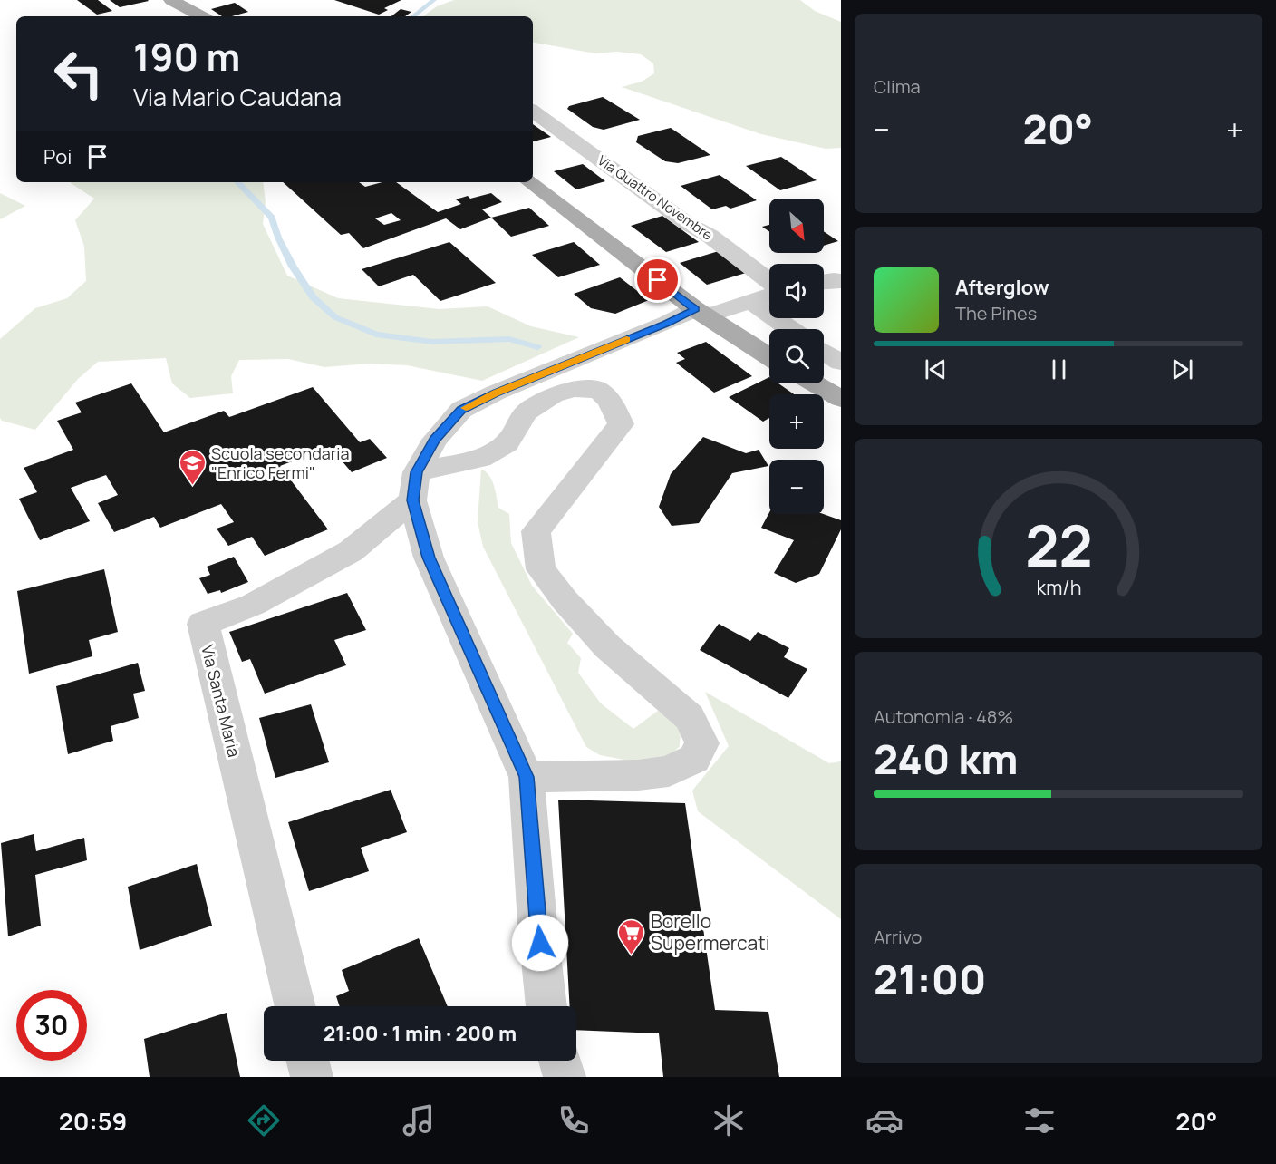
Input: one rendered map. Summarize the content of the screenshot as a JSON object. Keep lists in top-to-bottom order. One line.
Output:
{"streets":{"street":["Via Quattro Novembre","Via Santa Maria"]},"crossings":[["Via Quattro Novembre","Via Santa Maria"]],"places":{"school or university":["Scuola secondaria \"Enrico Fermi\""],"supermarket":["Borello Supermercati"]},"north":"bottom right","page":{"tile":["Clima",["Autonomia · 48%","240 km"],["Arrivo","21:00"]],"turn":["190 m","Via Mario Caudana"],"heat":["−","20°","+"],"then":"Poi","map_buttons":["+","−"],"song":["Afterglow","The Pines"],"limit":"30","trip":"21:00 · 1 min · 200 m","tabs":["20:59","20°"],"gauge":["22","km/h"]}}
